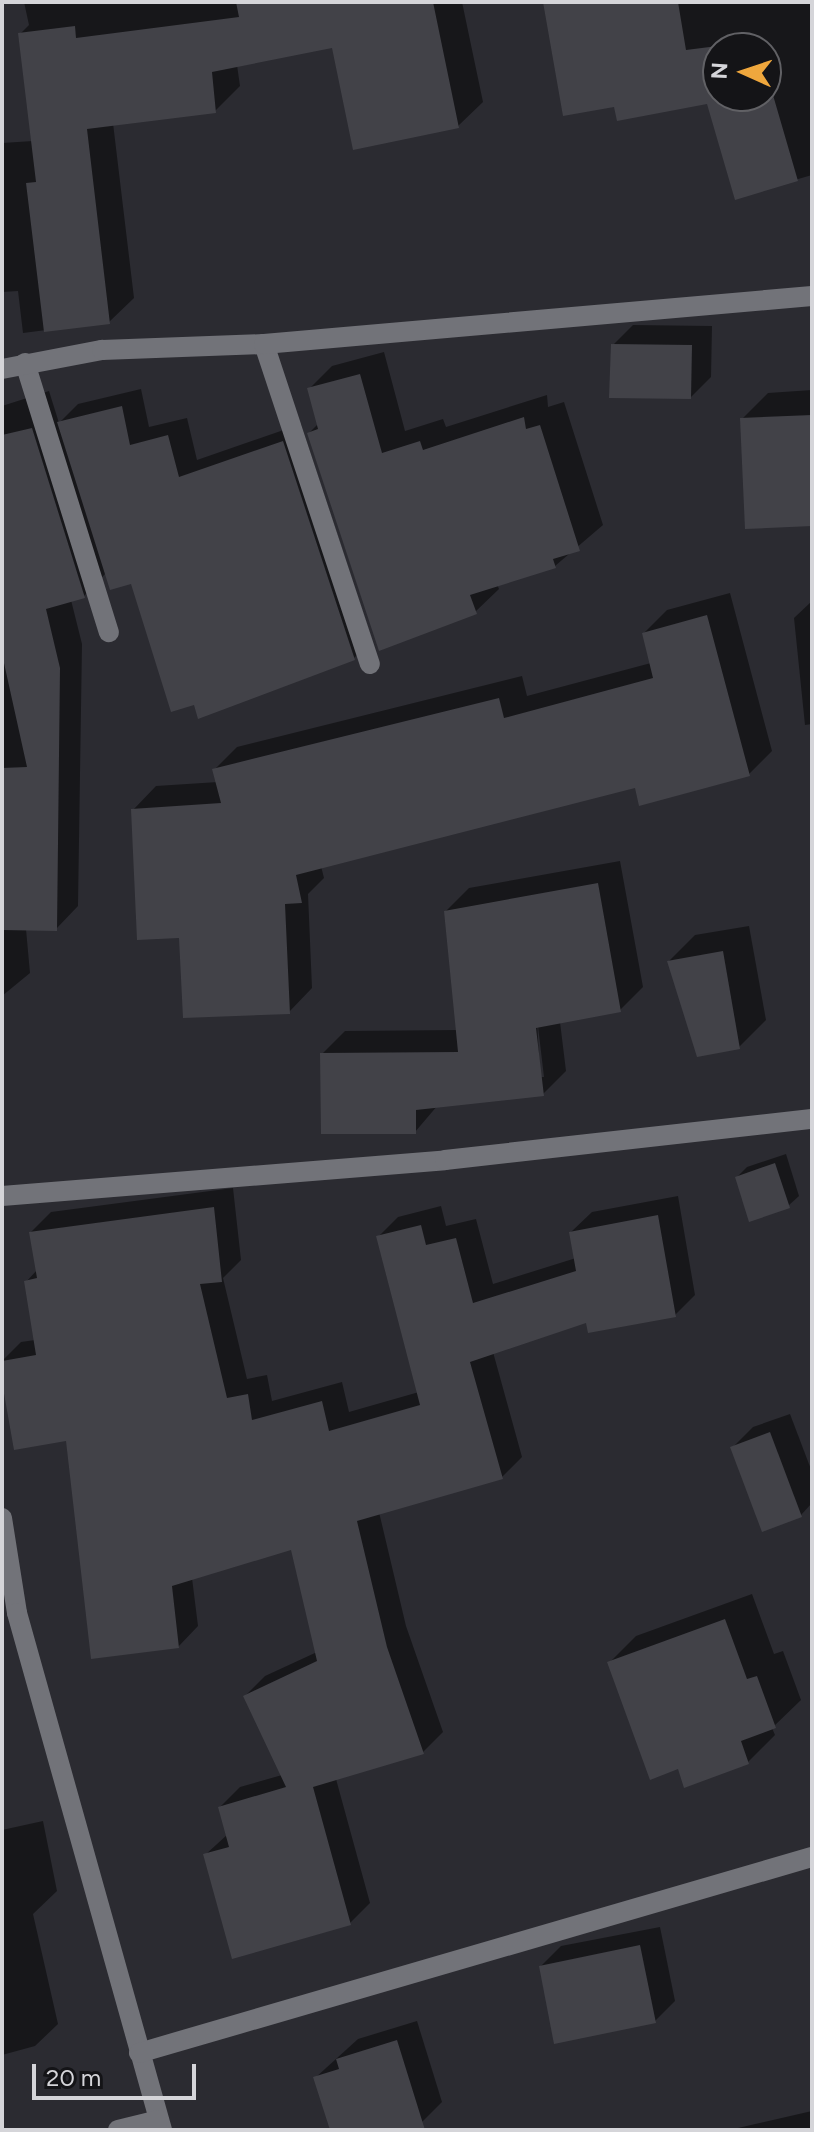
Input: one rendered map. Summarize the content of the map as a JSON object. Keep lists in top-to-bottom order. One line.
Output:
{"scale_bar":"20 m","north":"left"}
